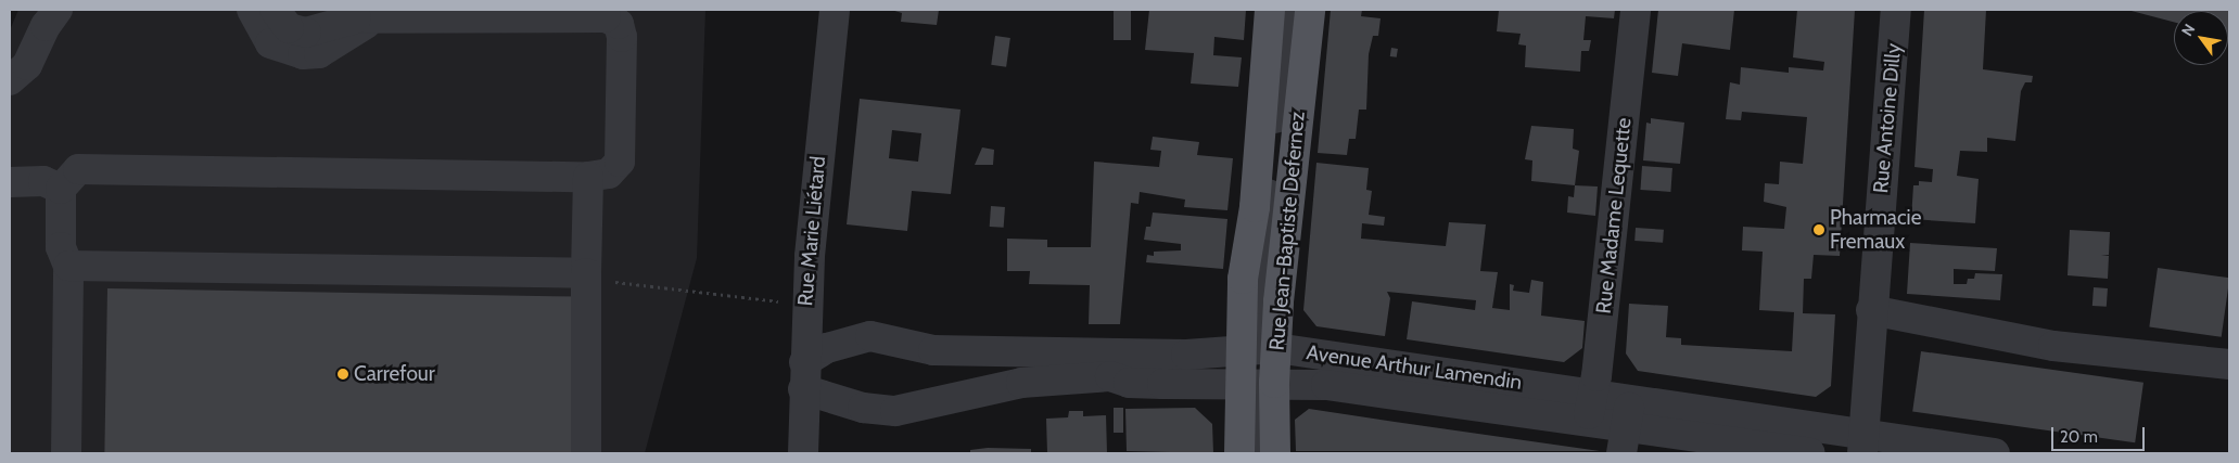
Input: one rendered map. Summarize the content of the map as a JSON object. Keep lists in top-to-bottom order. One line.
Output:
{"streets":{"main road":["Rue Jean-Baptiste Defernez"],"street":["Rue Antoine Dilly","Rue Madame Lequette","Rue Marie Liétard","Avenue Arthur Lamendin"]},"crossings":[["Rue Antoine Dilly","Avenue Arthur Lamendin"],["Rue Madame Lequette","Avenue Arthur Lamendin"],["Rue Marie Liétard","Avenue Arthur Lamendin"],["Rue Jean-Baptiste Defernez","Avenue Arthur Lamendin"]],"places":["Pharmacie Fremaux","Carrefour"],"scale_bar":"20 m","north":"top left"}
